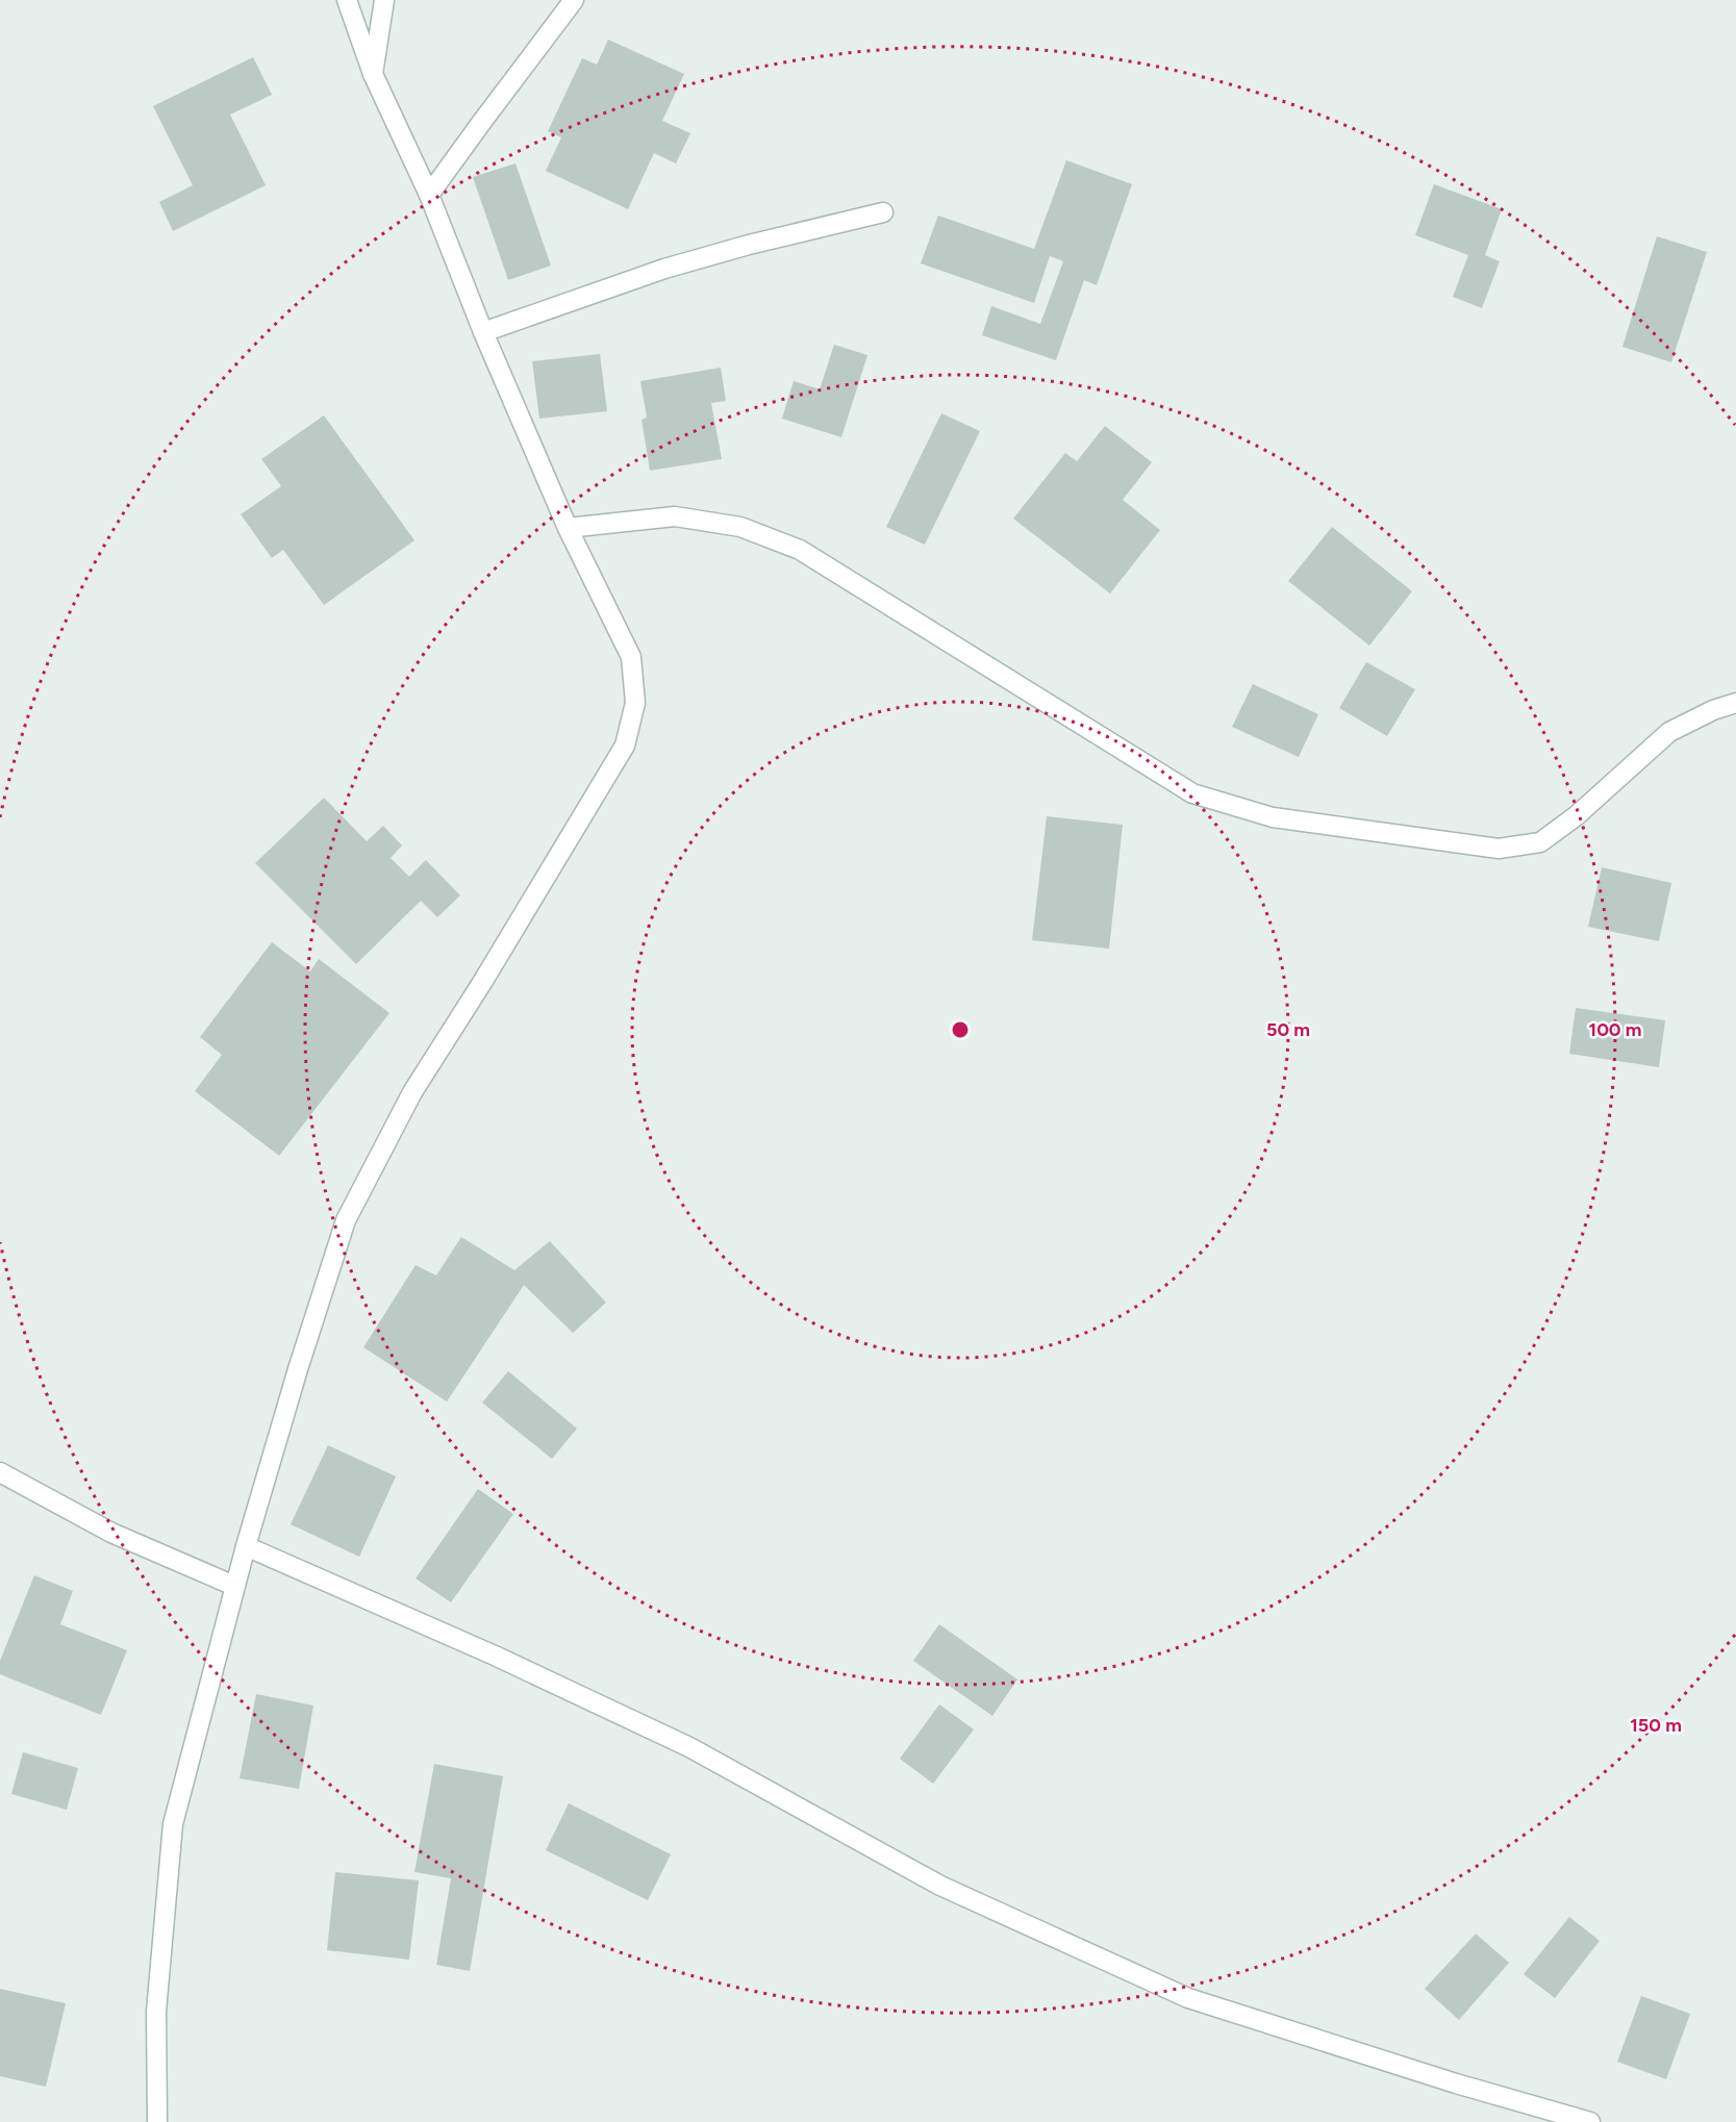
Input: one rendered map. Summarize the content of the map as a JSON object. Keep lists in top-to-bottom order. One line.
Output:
{"rings":["50 m","100 m","150 m"]}
